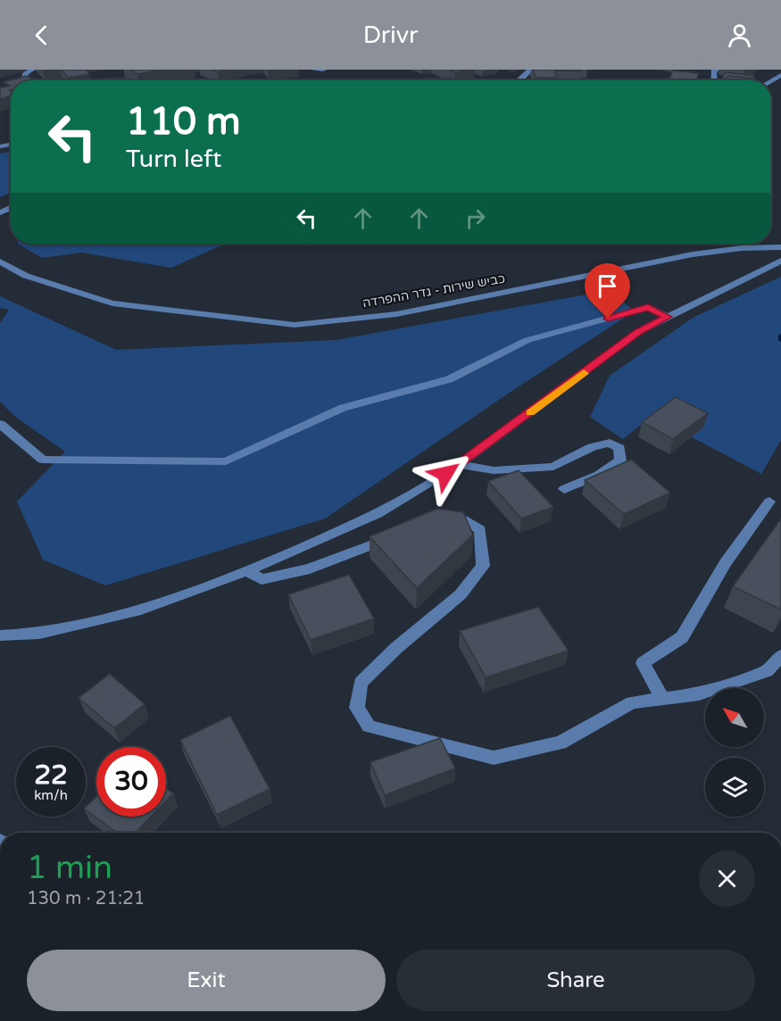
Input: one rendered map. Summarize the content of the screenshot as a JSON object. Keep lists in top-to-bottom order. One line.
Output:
{"streets":{"street":["כביש שירות - גדר ההפרדה"]},"north":"top left","page":{"header":"Drivr","turn":["110 m","Turn left"],"speed":"22 km/h","limit":"30","heading":["1 min","130 m · 21:21"],"buttons":["Exit","Share"]}}
